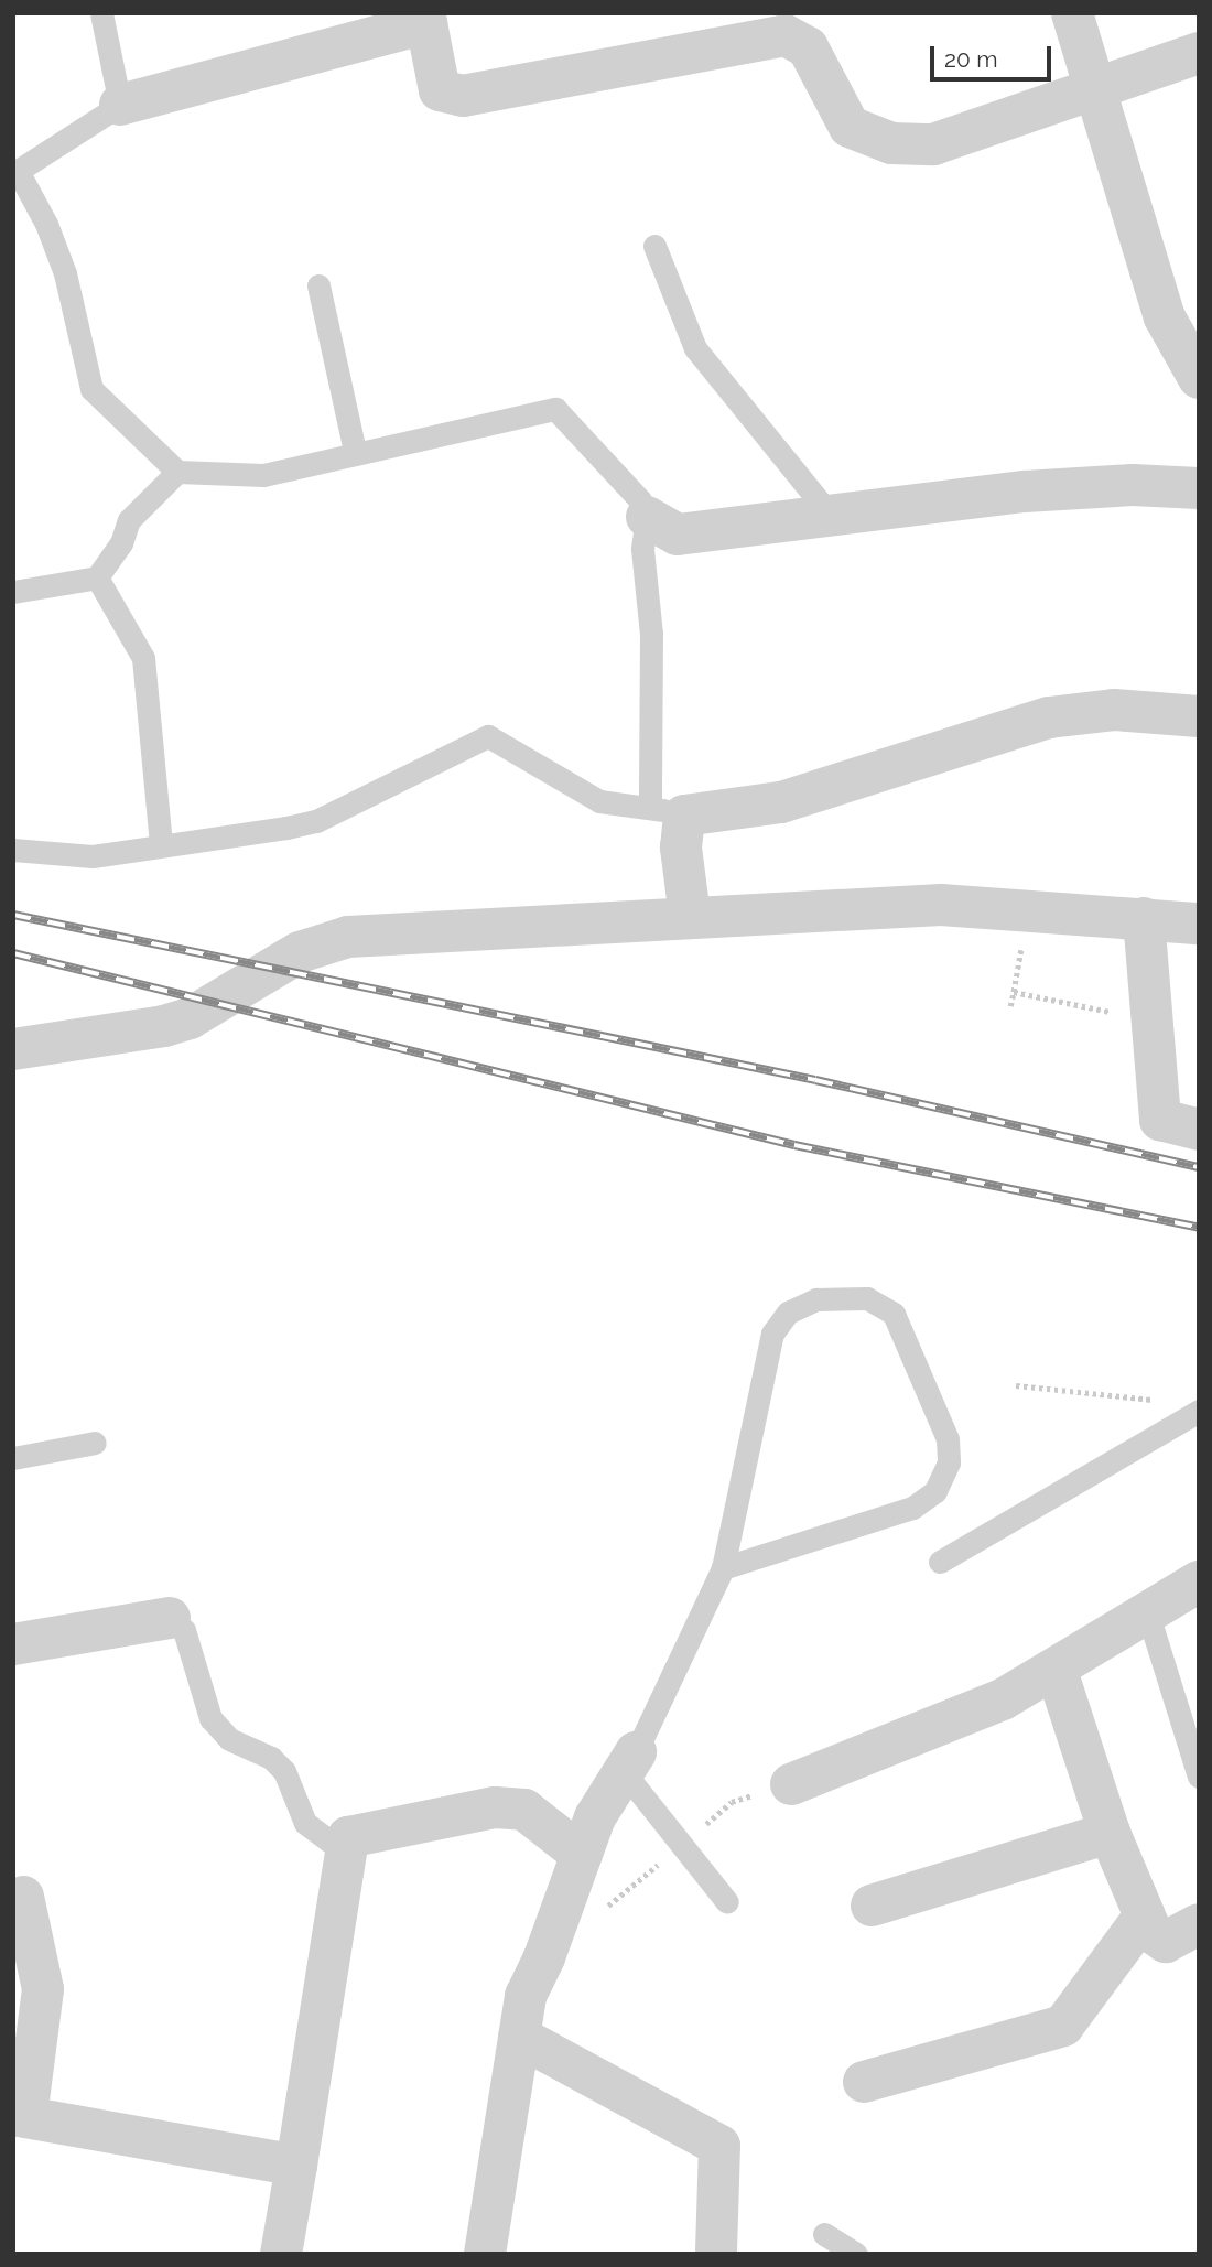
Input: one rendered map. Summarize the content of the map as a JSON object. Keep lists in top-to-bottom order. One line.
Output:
{"scale_bar":"20 m"}
